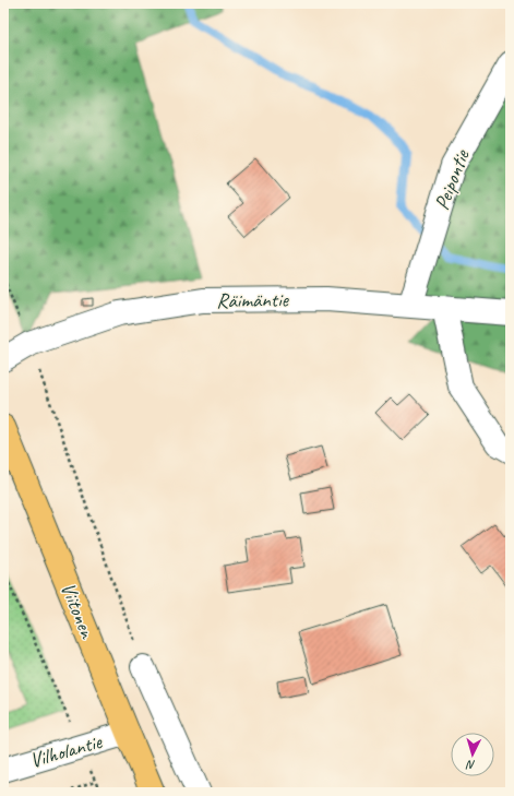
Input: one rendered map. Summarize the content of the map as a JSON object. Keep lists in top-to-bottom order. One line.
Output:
{"streets":{"main road":["Viitonen"],"street":["Peipontie","Räimäntie","Vilholantie"]},"crossings":[["Peipontie","Räimäntie"],["Viitonen","Vilholantie"]],"north":"bottom"}
